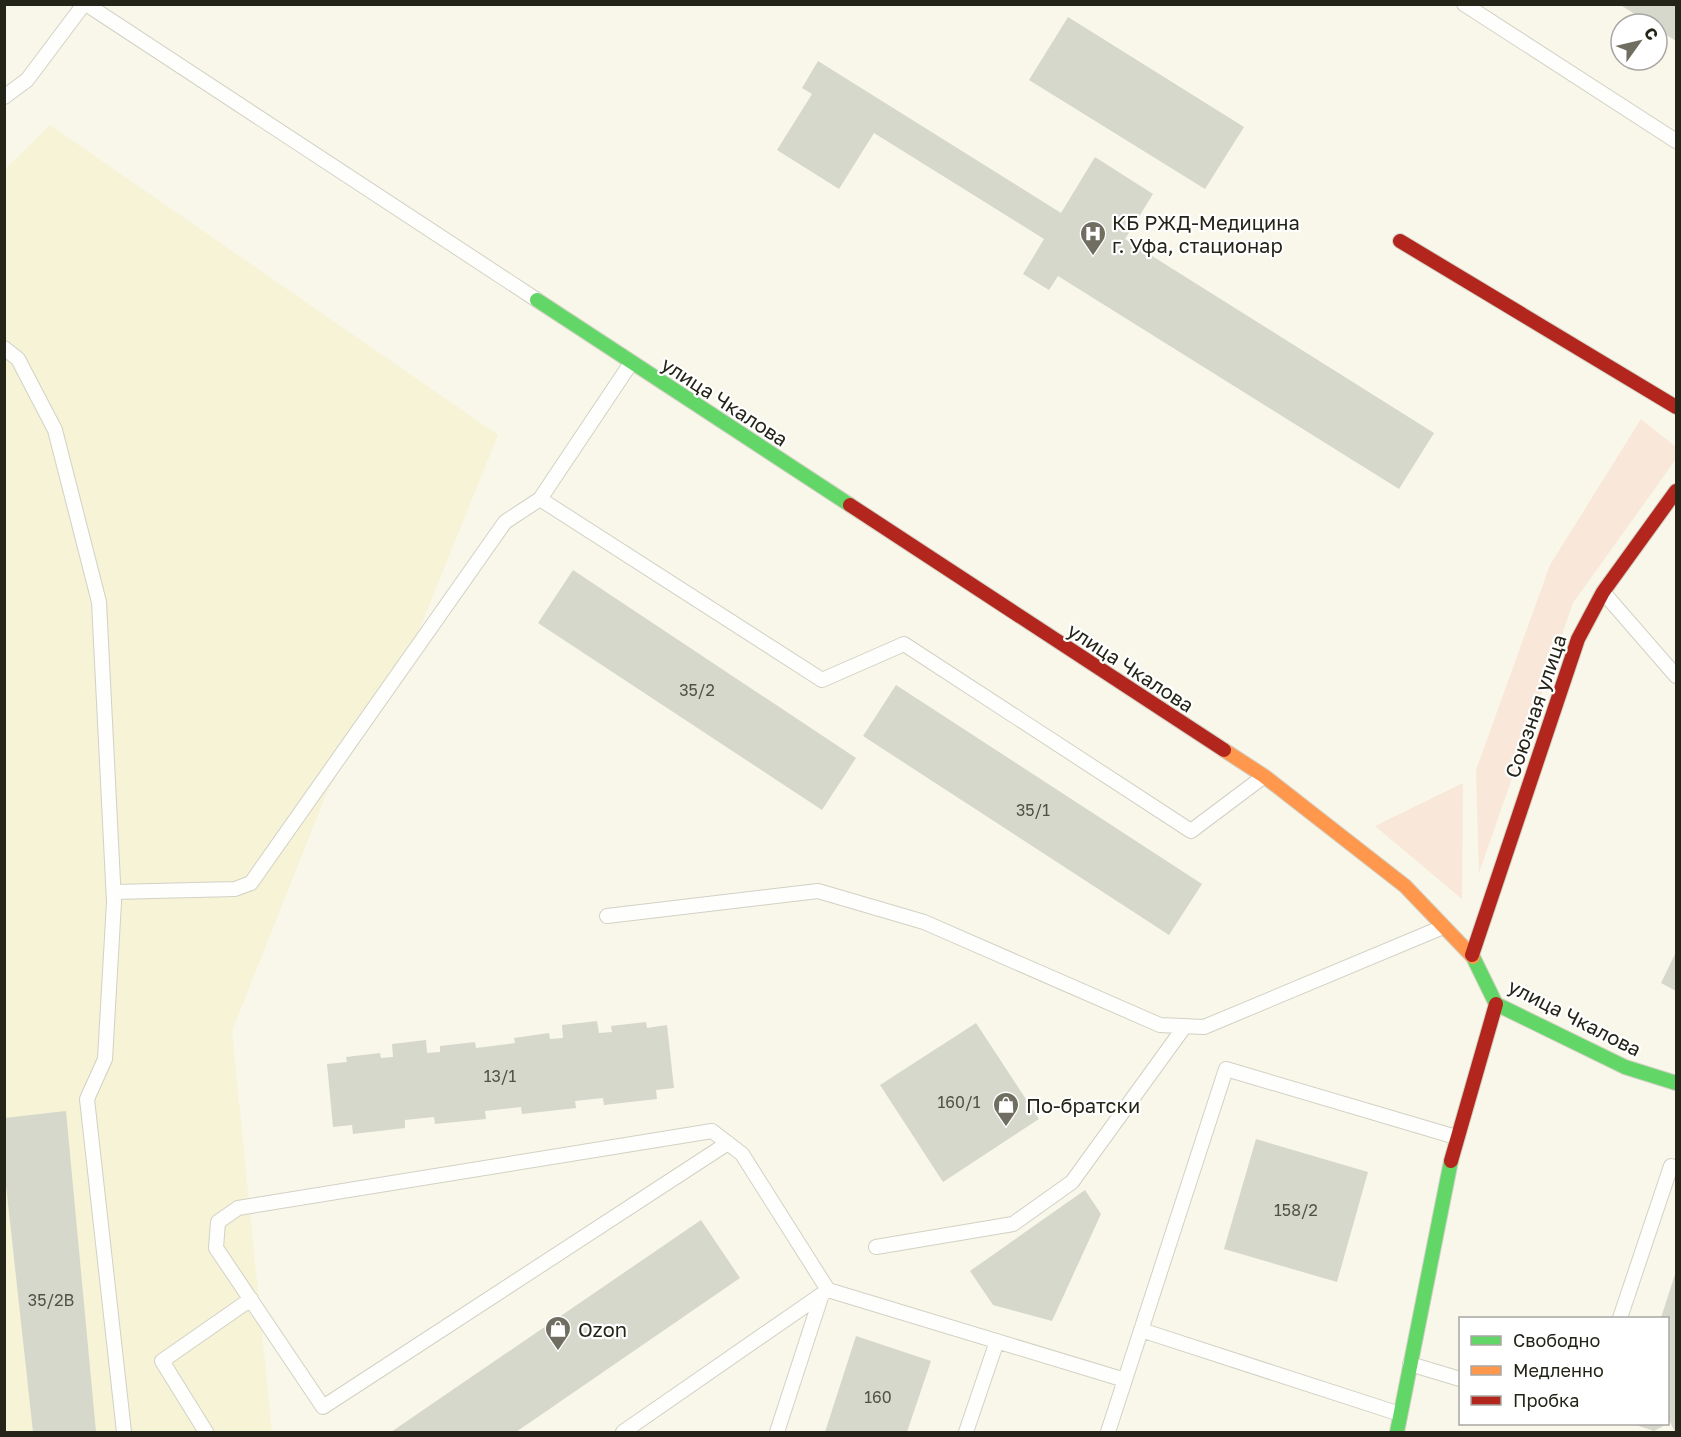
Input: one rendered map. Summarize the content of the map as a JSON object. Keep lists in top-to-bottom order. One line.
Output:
{"streets":{"street":["улица Чкалова","Союзная улица"]},"crossings":[["улица Чкалова","Союзная улица"]],"places":{"hospital":["КБ РЖД-Медицина г. Уфа, стационар"],"shop":["По-братски","Ozon"]},"house_numbers":["35/2","35/1","13/1","160/1","158/2","35/2В","160"],"legend":["Свободно","Медленно","Пробка"],"north":"top right"}
